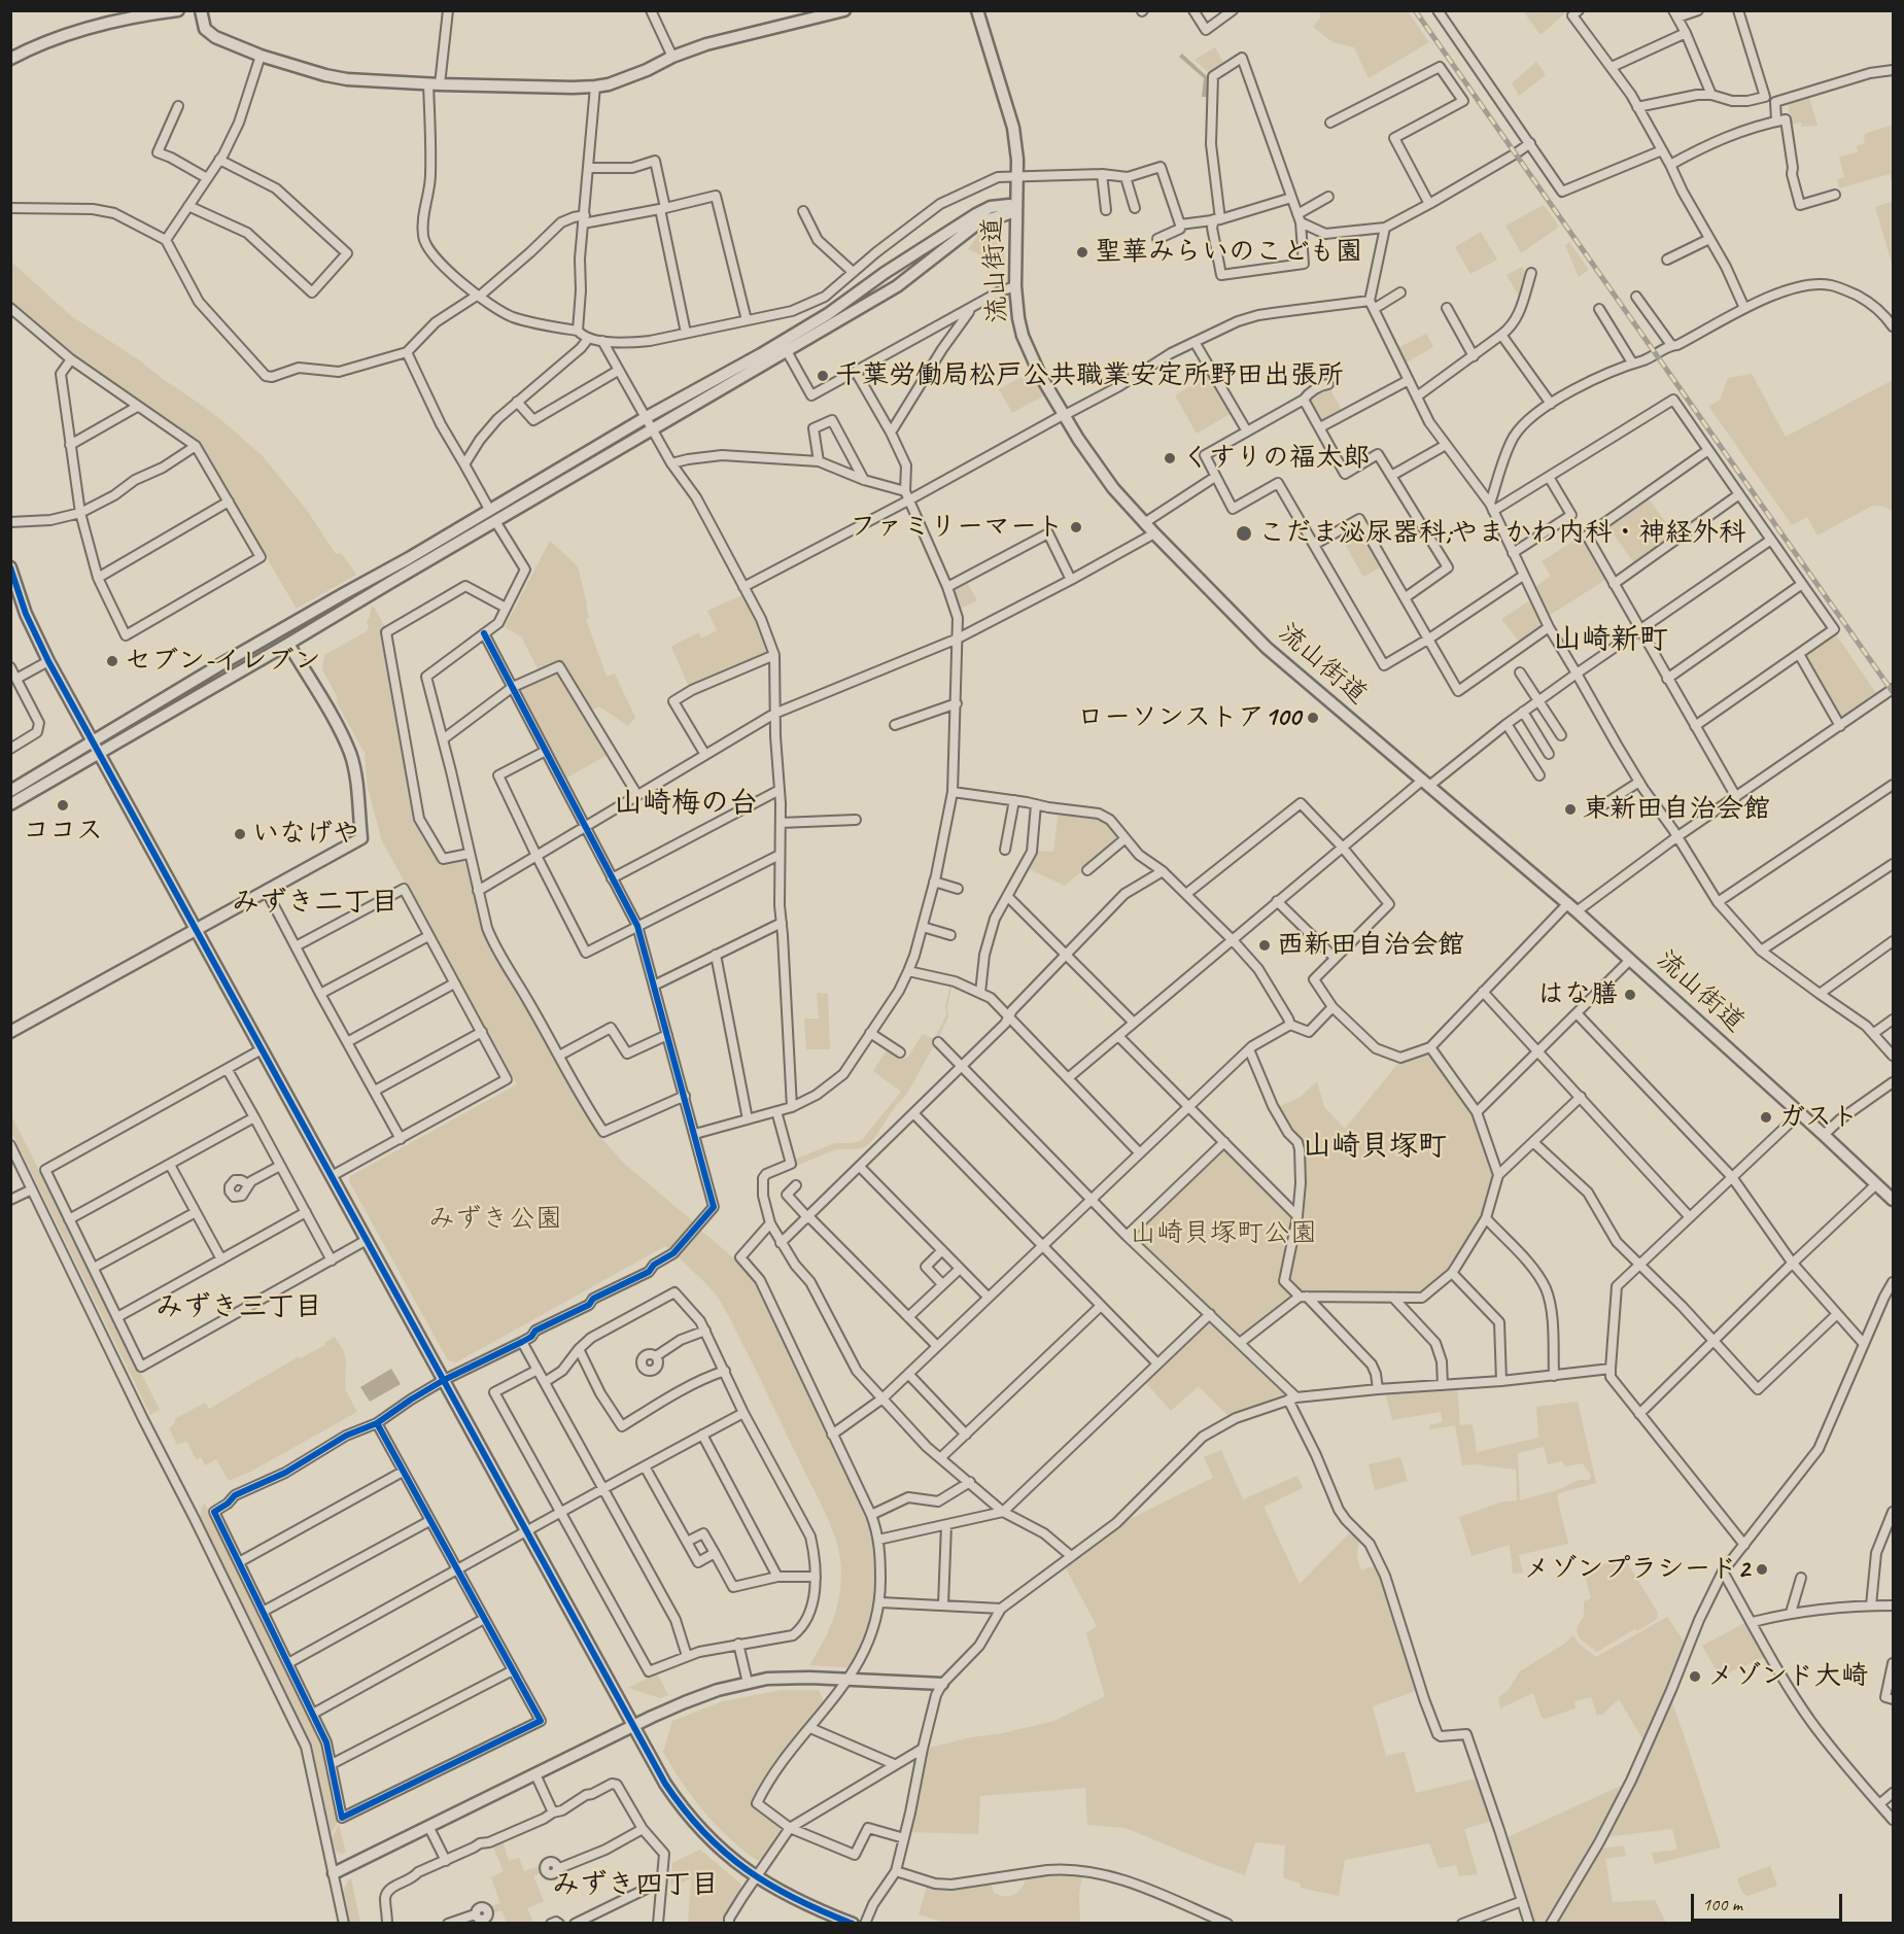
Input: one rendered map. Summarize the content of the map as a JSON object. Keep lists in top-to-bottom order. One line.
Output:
{"streets":{"street":["流山街道"]},"districts":["山崎新町","山崎梅の台","みずき二丁目","山崎貝塚町","みずき三丁目","みずき四丁目"],"parks":["みずき公園","山崎貝塚町公園"],"places":["聖華みらいのこども園","千葉労働局松戸公共職業安定所野田出張所","くすりの福太郎","ファミリーマート","こだま泌尿器科;やまかわ内科・神経外科","セブン-イレブン","ローソンストア100","ココス","東新田自治会館","いなげや","西新田自治会館","はな膳","ガスト","メゾンプラシード2","メゾンド大崎"],"scale_bar":"100 m"}
